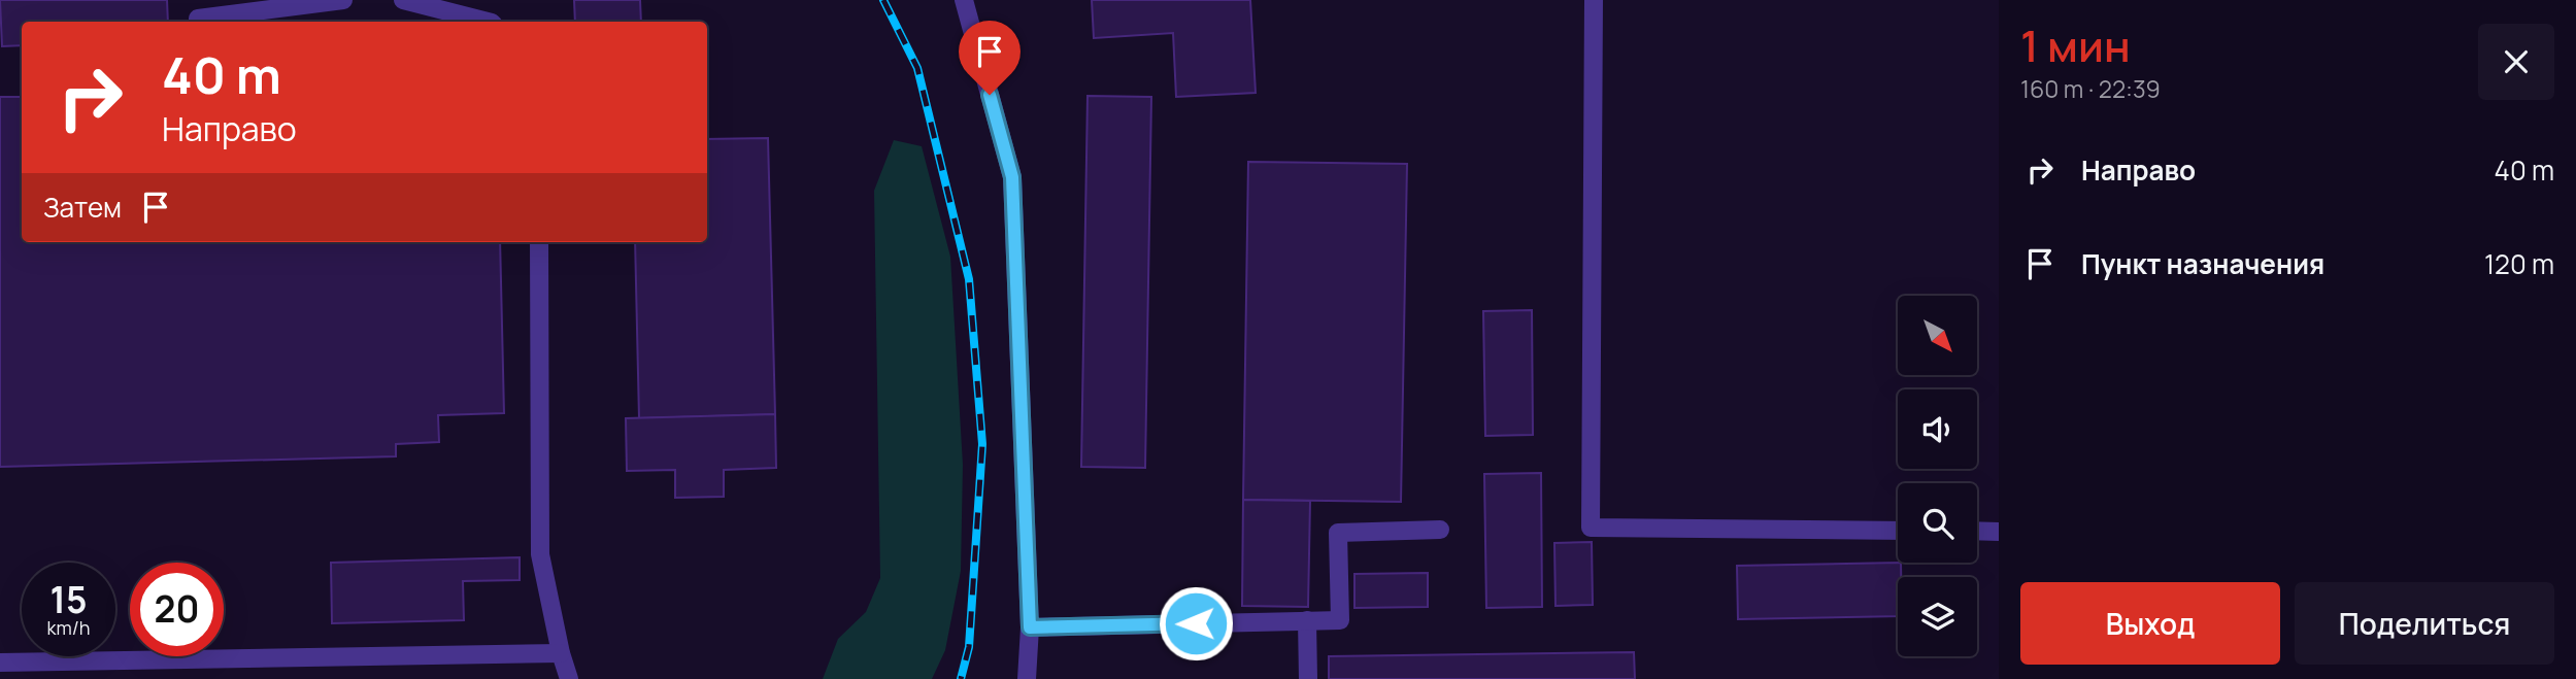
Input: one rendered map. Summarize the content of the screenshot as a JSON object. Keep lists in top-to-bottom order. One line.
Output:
{"north":"bottom right","page":{"heading":["1 мин","160 m · 22:39"],"turn":["40 m","Направо"],"list":[{"name":"Направо","value":"40 m"},{"name":"Пункт назначения","value":"120 m"}],"then":"Затем","speed":"15 km/h","limit":"20","buttons":["Выход","Поделиться"]}}
